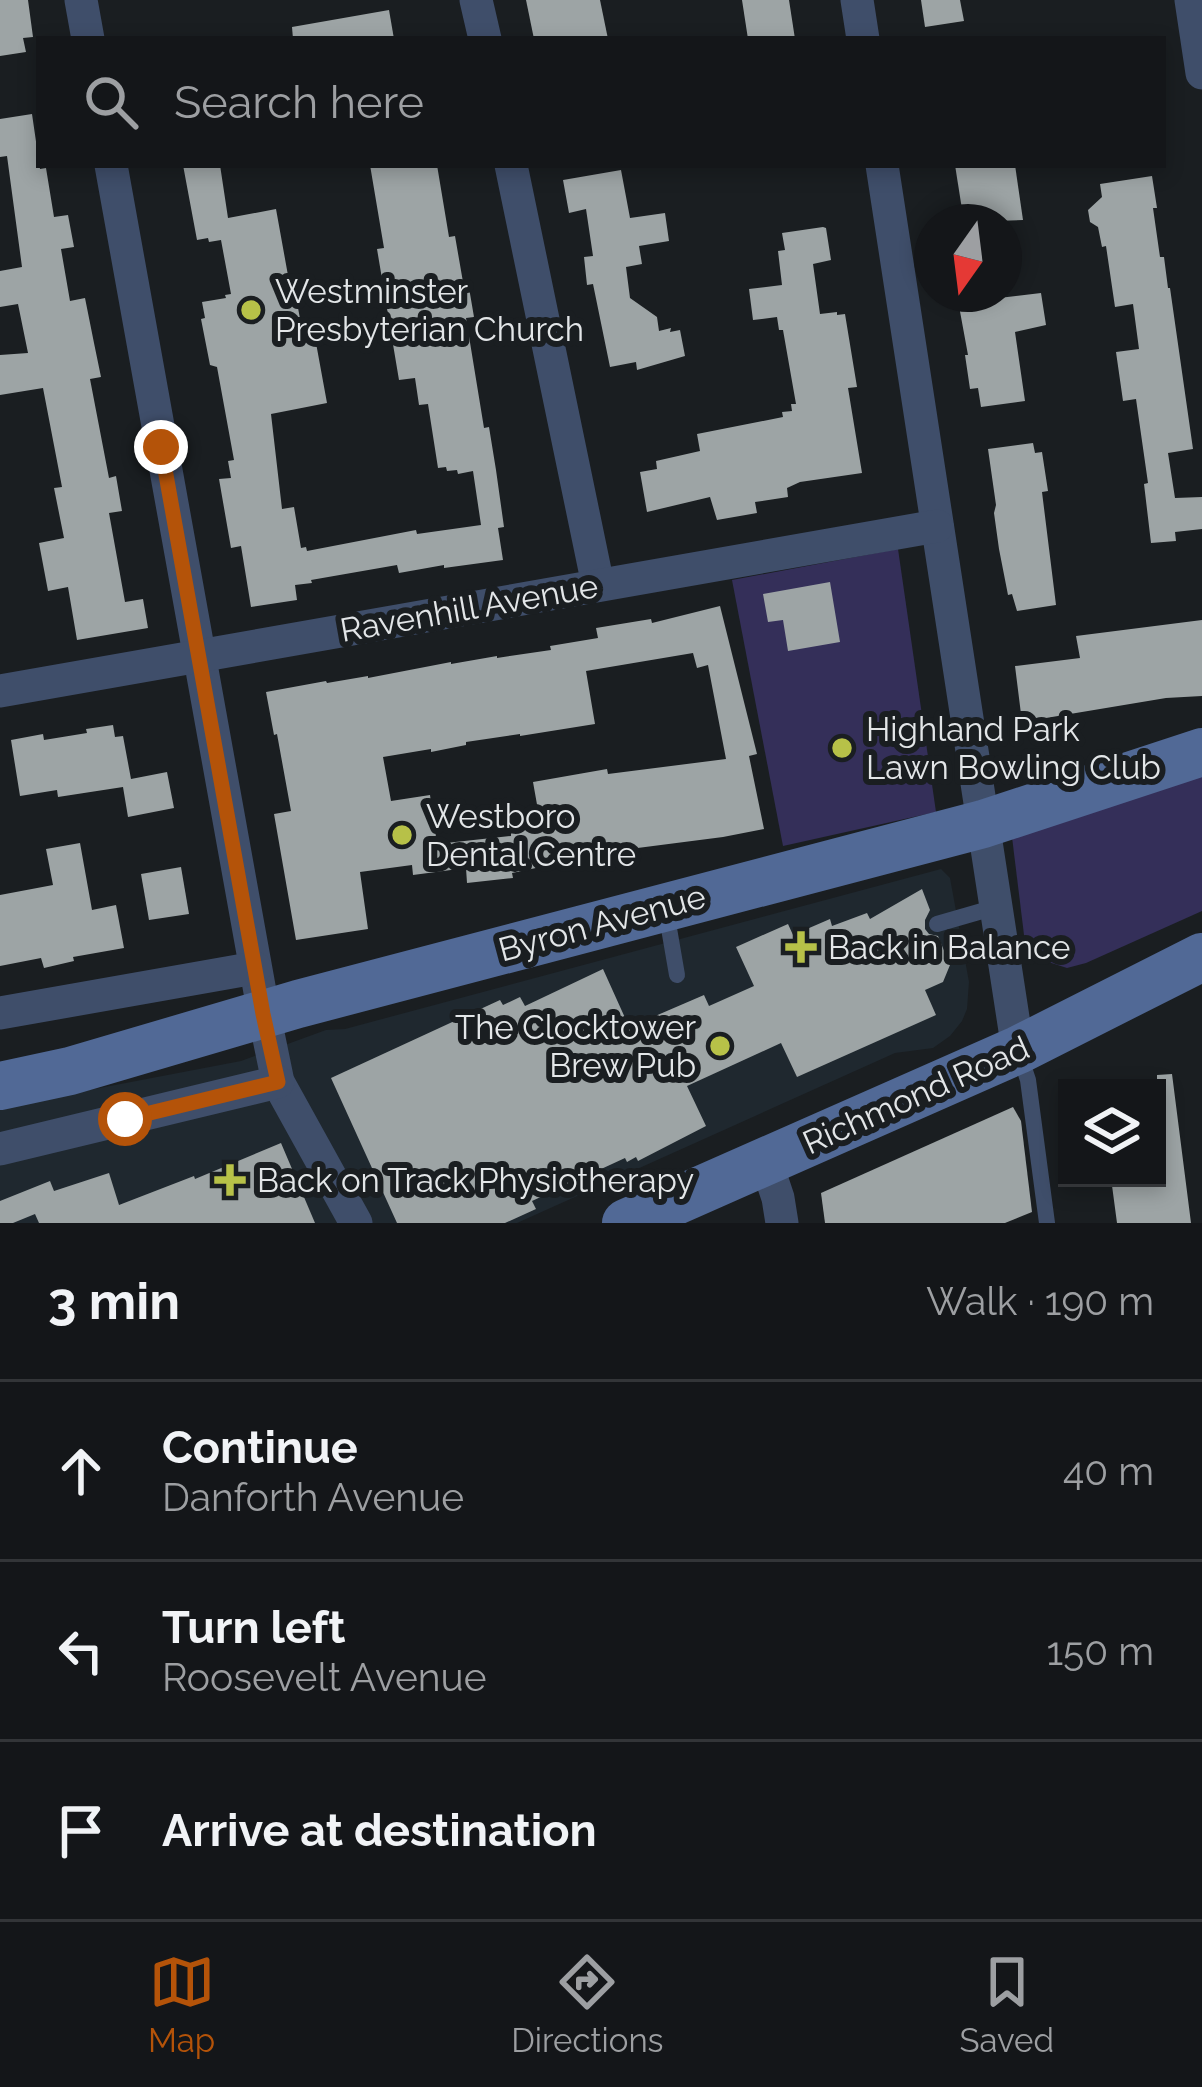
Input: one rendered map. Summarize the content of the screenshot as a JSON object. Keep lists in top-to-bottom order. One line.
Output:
{"streets":{"street":["Ravenhill Avenue","Byron Avenue","Richmond Road"]},"places":{"other":["Westminster Presbyterian Church","Highland Park Lawn Bowling Club","Westboro Dental Centre","The Clocktower Brew Pub"],"health":["Back in Balance","Back on Track Physiotherapy"]},"north":"bottom","page":{"search":"Search here","heading":["3 min","Walk · 190 m"],"list":[["Continue","Danforth Avenue","40 m"],["Turn left","Roosevelt Avenue","150 m"],"Arrive at destination"],"nav":["Map","Directions","Saved"]}}
